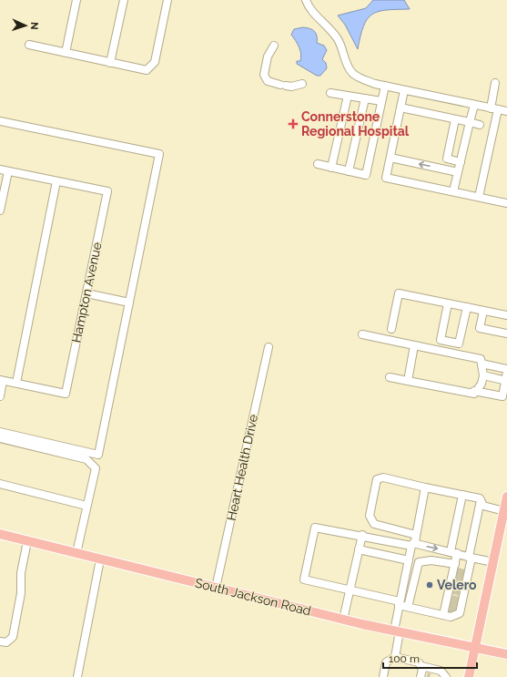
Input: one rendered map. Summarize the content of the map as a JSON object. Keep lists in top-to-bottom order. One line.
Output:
{"streets":{"main road":["South Jackson Road"],"street":["Hampton Avenue","Heart Health Drive"]},"crossings":[["Heart Health Drive","South Jackson Road"]],"places":{"health":["Connerstone Regional Hospital"],"other":["Velero"]},"scale_bar":"100 m","north":"right"}
